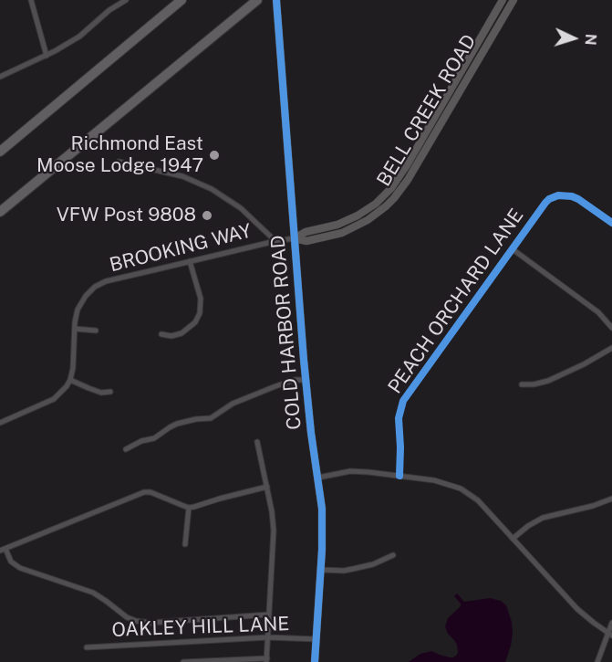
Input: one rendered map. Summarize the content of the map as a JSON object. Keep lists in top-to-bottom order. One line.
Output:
{"streets":{"main road":["BELL CREEK ROAD","COLD HARBOR ROAD"],"street":["BROOKING WAY","PEACH ORCHARD LANE","OAKLEY HILL LANE"]},"crossings":[["BELL CREEK ROAD","BROOKING WAY"],["BELL CREEK ROAD","COLD HARBOR ROAD"],["BROOKING WAY","COLD HARBOR ROAD"],["COLD HARBOR ROAD","OAKLEY HILL LANE"]],"places":["Richmond East Moose Lodge 1947","VFW Post 9808"],"north":"right"}
